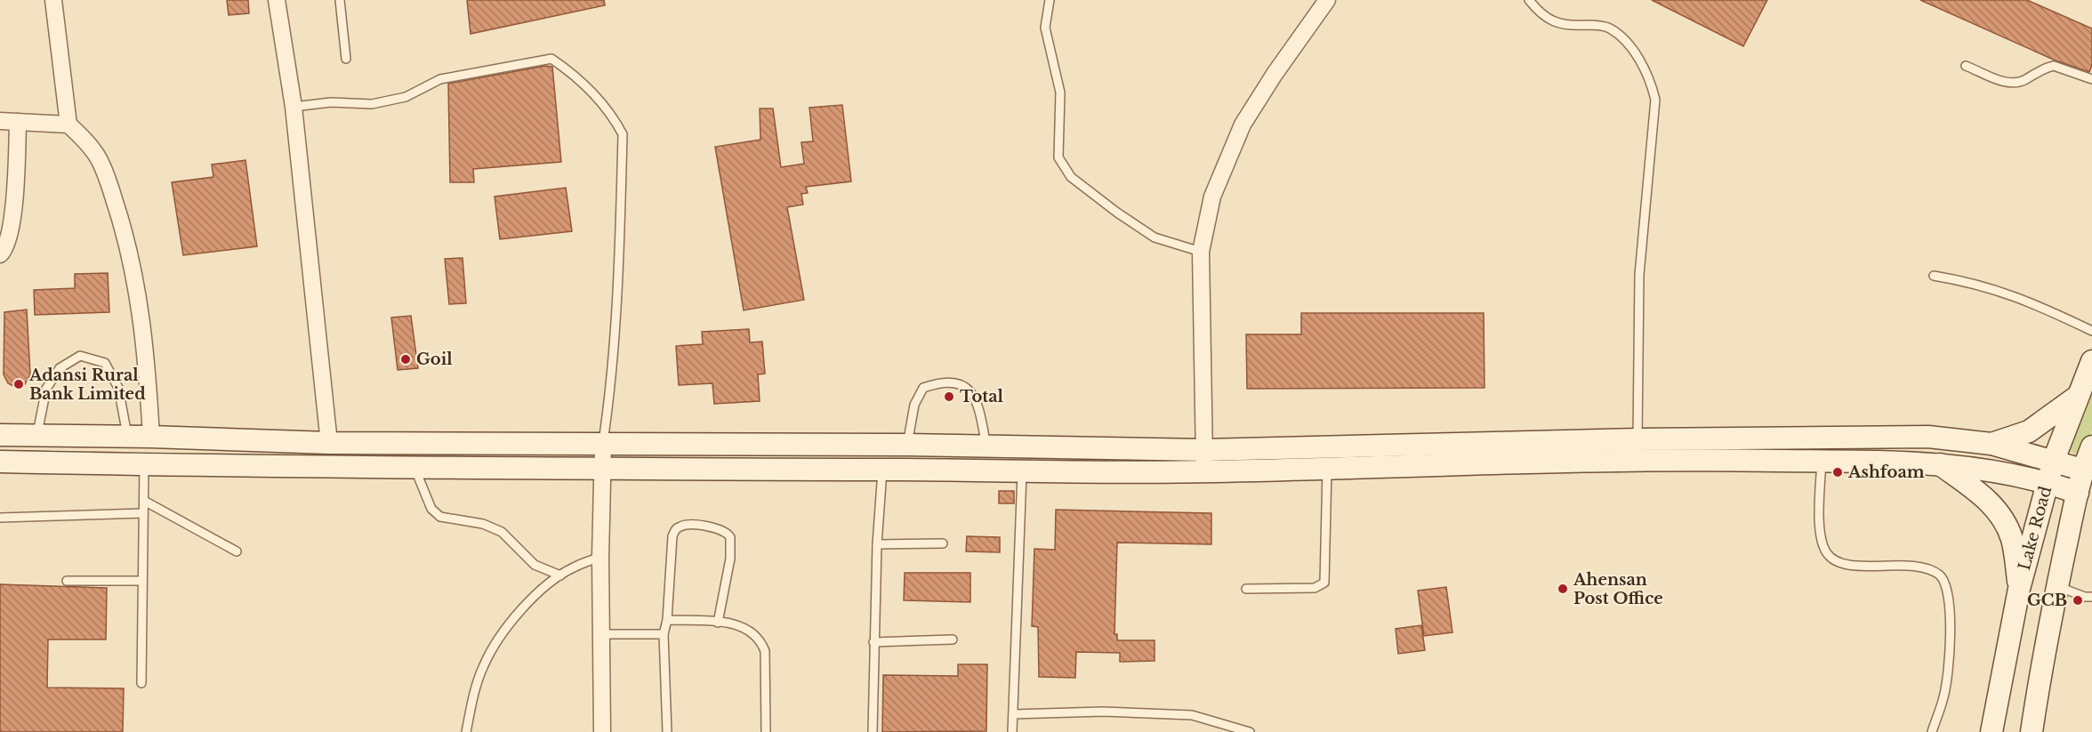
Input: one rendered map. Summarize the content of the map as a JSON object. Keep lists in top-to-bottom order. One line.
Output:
{"streets":{"main road":["Lake Road"]},"places":["Goil","Adansi Rural Bank Limited","Total","Ashfoam","Ahensan Post Office","GCB"]}
